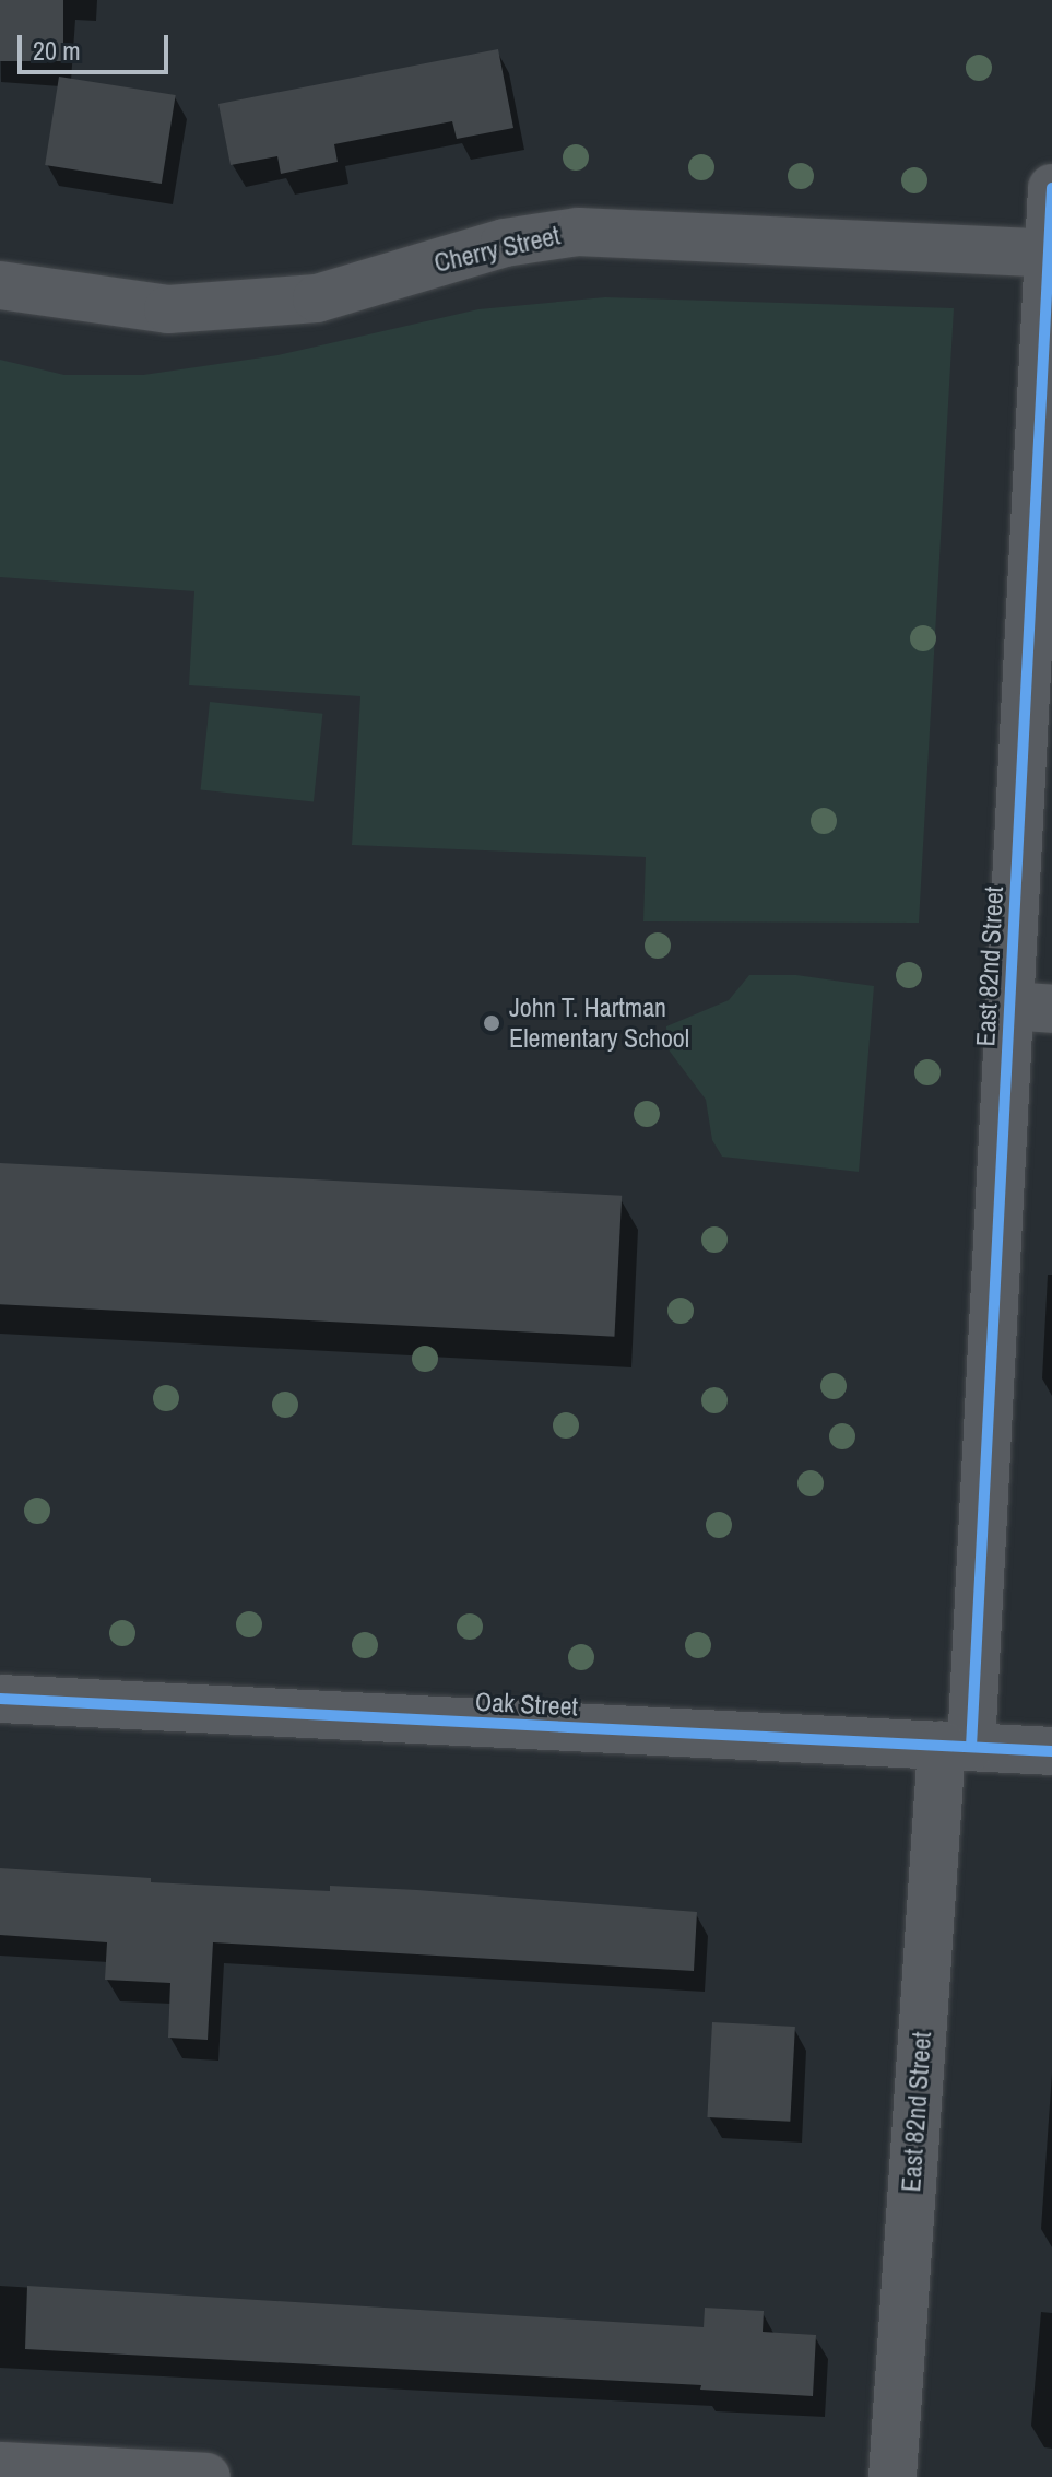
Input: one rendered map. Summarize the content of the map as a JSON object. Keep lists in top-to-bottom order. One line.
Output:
{"streets":{"street":["Cherry Street","East 82nd Street","Oak Street"]},"crossings":[["Cherry Street","East 82nd Street"],["East 82nd Street","Oak Street"]],"places":["John T. Hartman Elementary School"],"scale_bar":"20 m"}
